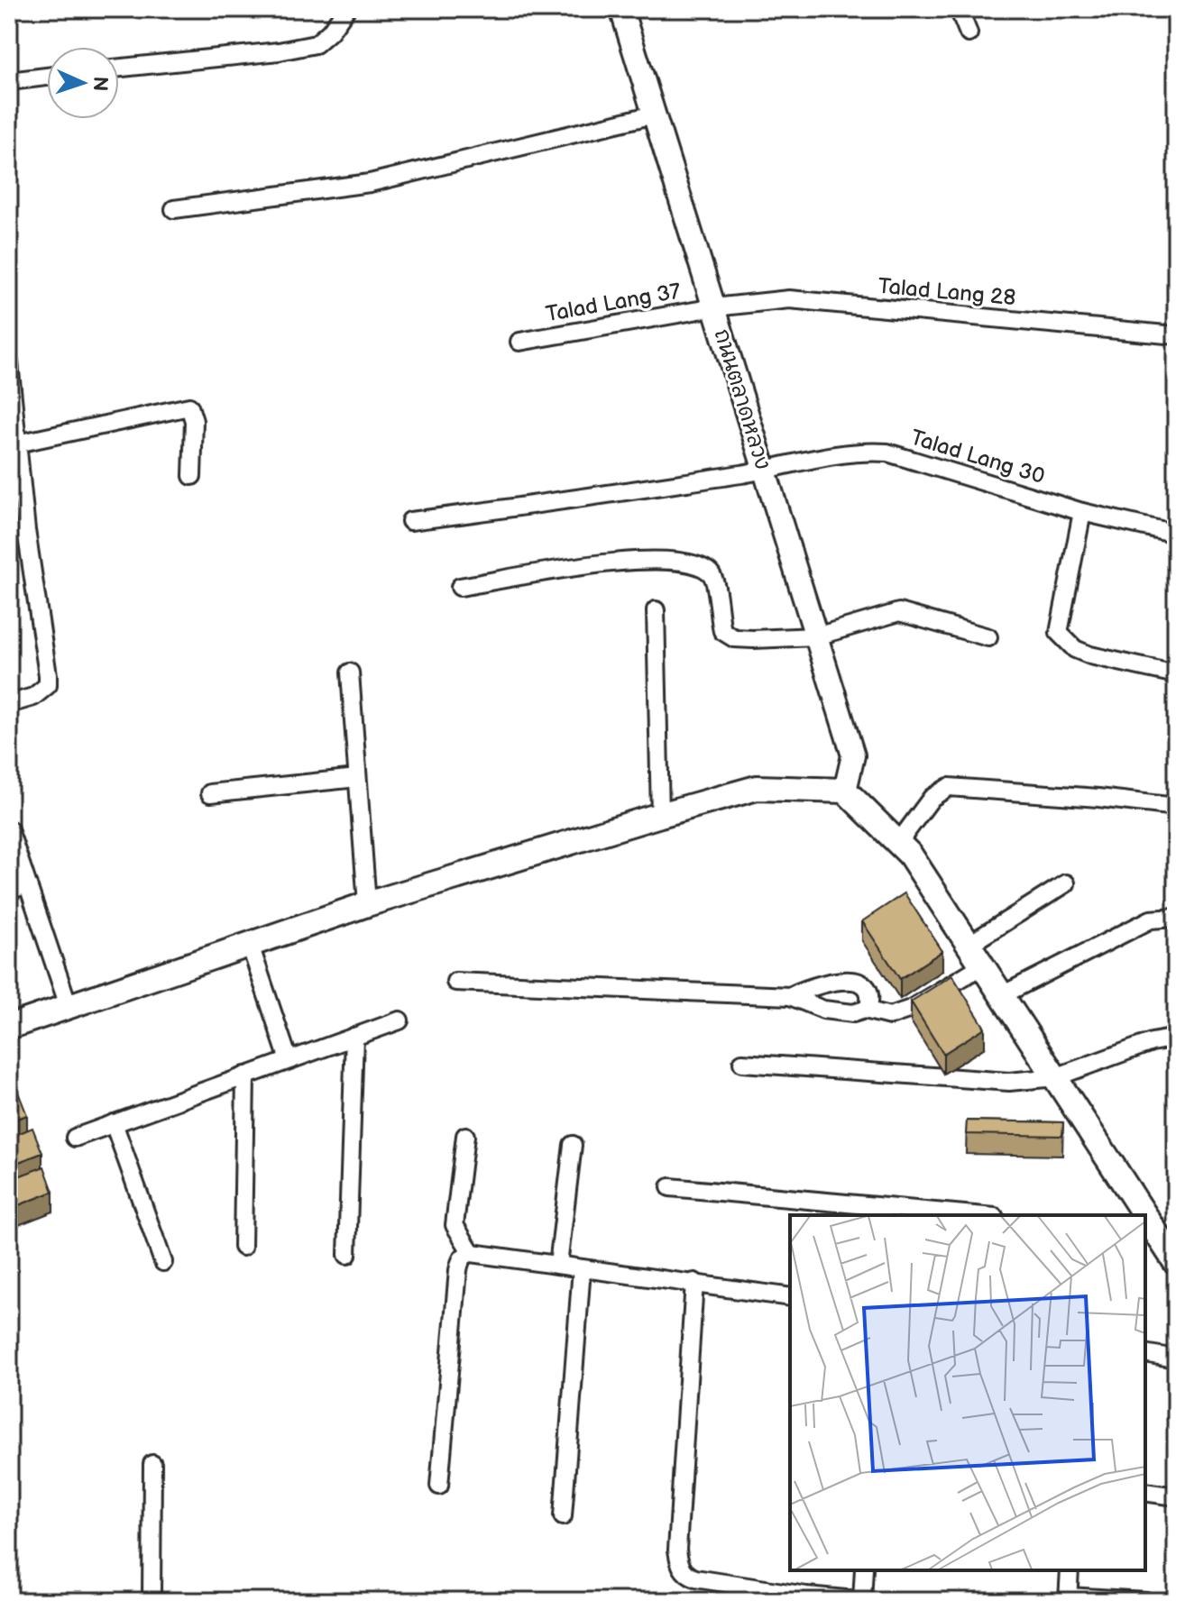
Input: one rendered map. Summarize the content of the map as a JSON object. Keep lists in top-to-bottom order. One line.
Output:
{"streets":{"street":["Talad Lang 28","Talad Lang 37","ถนนตลาดหลวง","Talad Lang 30"]},"crossings":[["Talad Lang 28","Talad Lang 37"],["Talad Lang 28","ถนนตลาดหลวง"],["Talad Lang 37","ถนนตลาดหลวง"],["ถนนตลาดหลวง","Talad Lang 30"]],"north":"right"}
